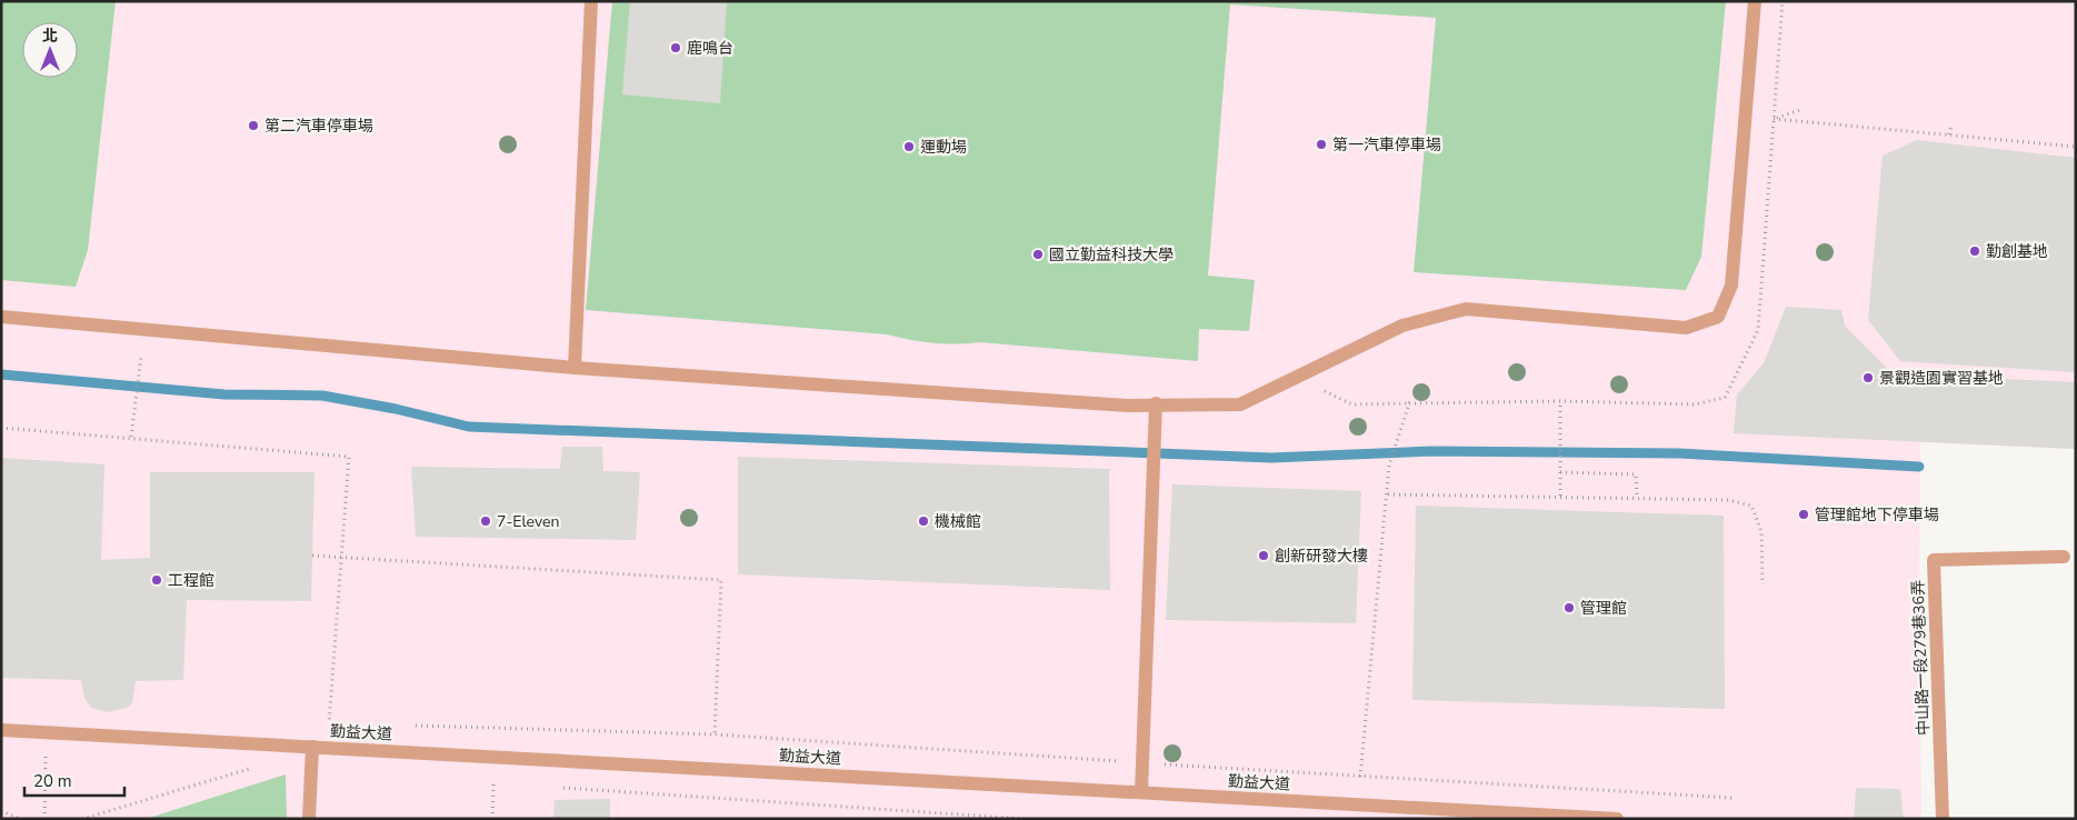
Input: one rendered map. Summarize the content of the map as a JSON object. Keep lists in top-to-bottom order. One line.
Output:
{"streets":{"lane":["中山路一段279巷36弄","勤益大道"]},"places":["鹿鳴台","第二汽車停車場","第一汽車停車場","運動場","勤創基地","國立勤益科技大學","景觀造園實習基地","管理館地下停車場","7-Eleven","機械館","創新研發大樓","工程館","管理館"],"scale_bar":"20 m","north":"top"}
